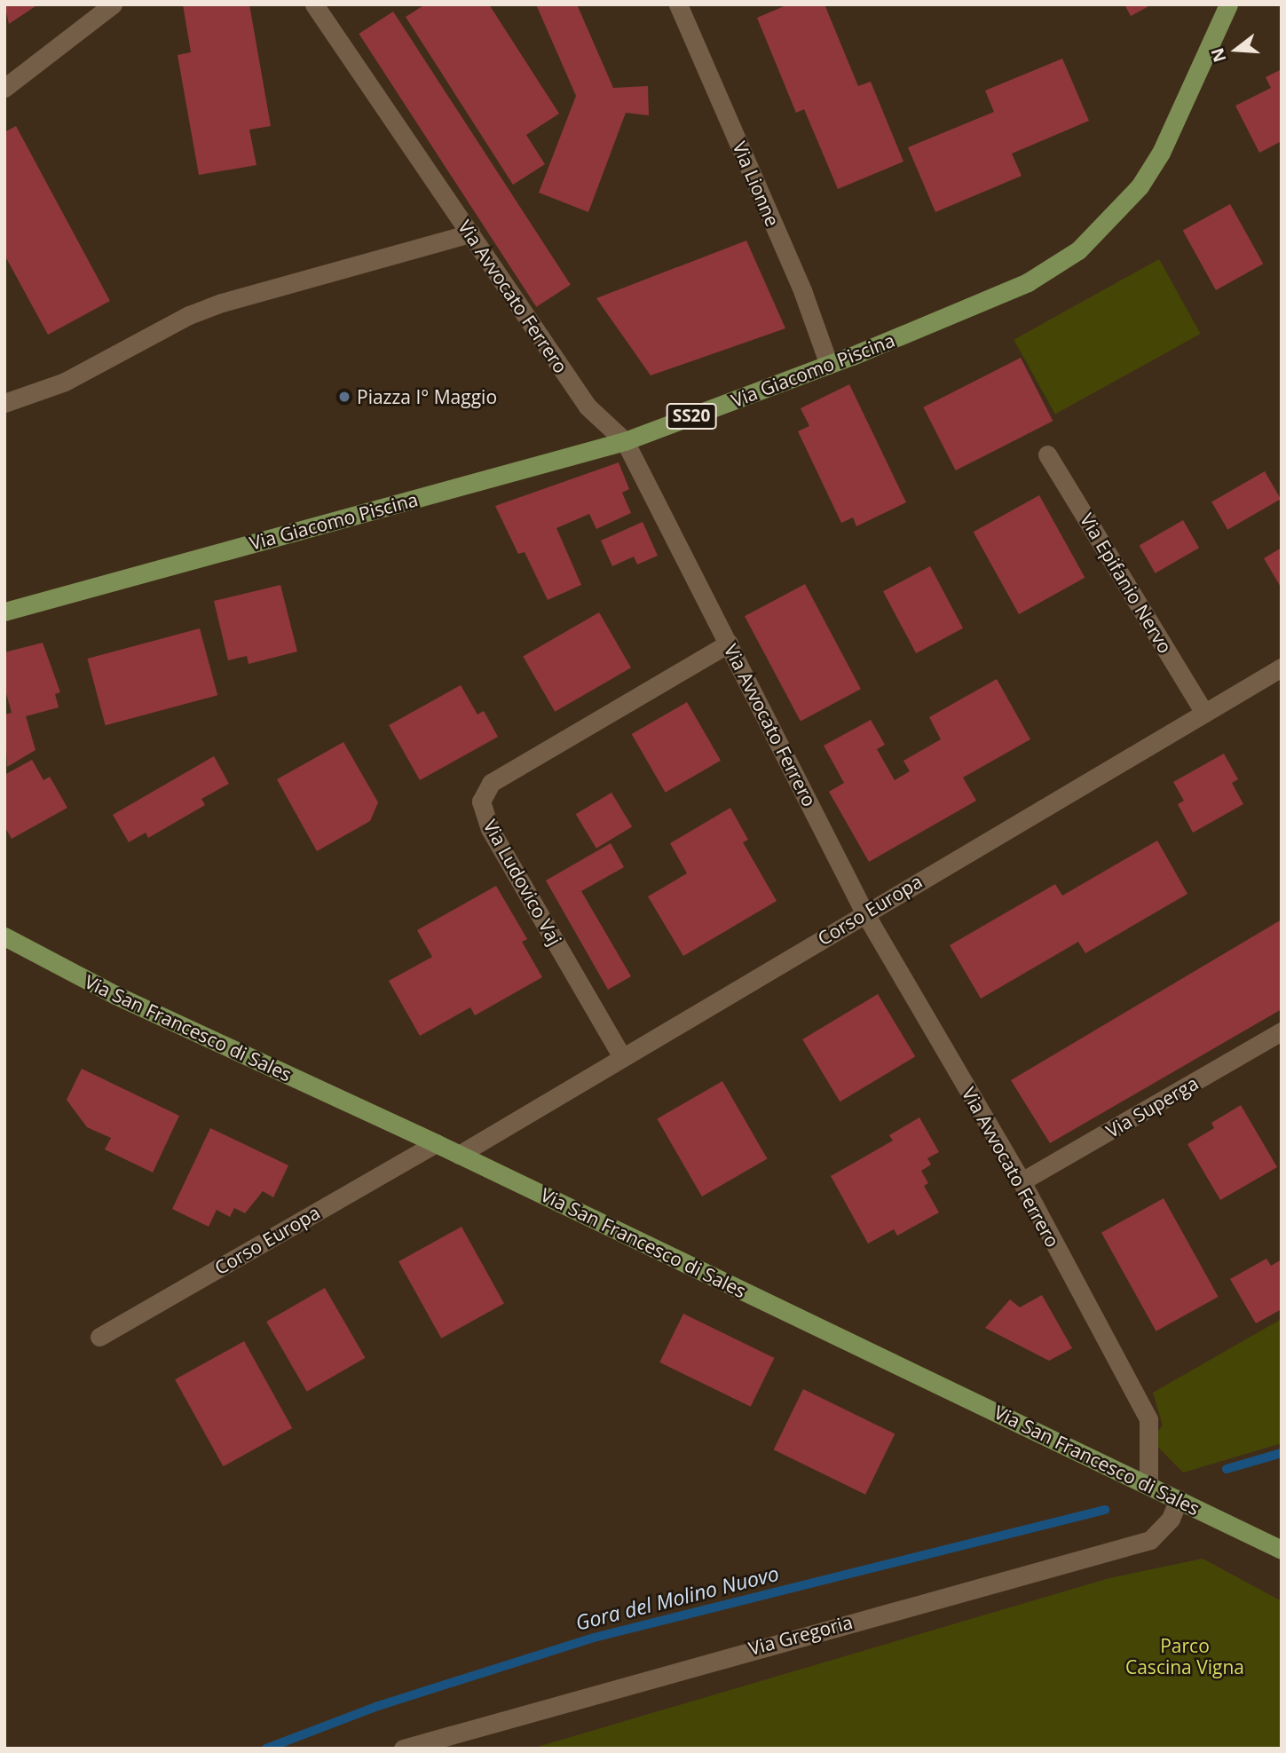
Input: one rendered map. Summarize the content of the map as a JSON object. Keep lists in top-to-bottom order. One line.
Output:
{"streets":{"main road":["Via Giacomo Piscina","SS20","Via San Francesco di Sales"],"street":["Via Lionne","Via Avvocato Ferrero","Via Epifanio Nervo","Via Ludovico Vaj","Corso Europa","Via Superga","Via Gregoria"]},"crossings":[["Via Lionne","Via Giacomo Piscina"],["Via Avvocato Ferrero","Via Giacomo Piscina"],["Via Avvocato Ferrero","Via Ludovico Vaj"],["Via Avvocato Ferrero","Corso Europa"],["Via Avvocato Ferrero","Via San Francesco di Sales"],["Via Avvocato Ferrero","Via Superga"],["Via Epifanio Nervo","Corso Europa"],["Via Ludovico Vaj","Corso Europa"],["Corso Europa","Via San Francesco di Sales"],["Via San Francesco di Sales","Via Gregoria"]],"water":["Gora del Molino Nuovo"],"parks":["Parco Cascina Vigna"],"places":["Piazza I° Maggio"],"north":"left"}
